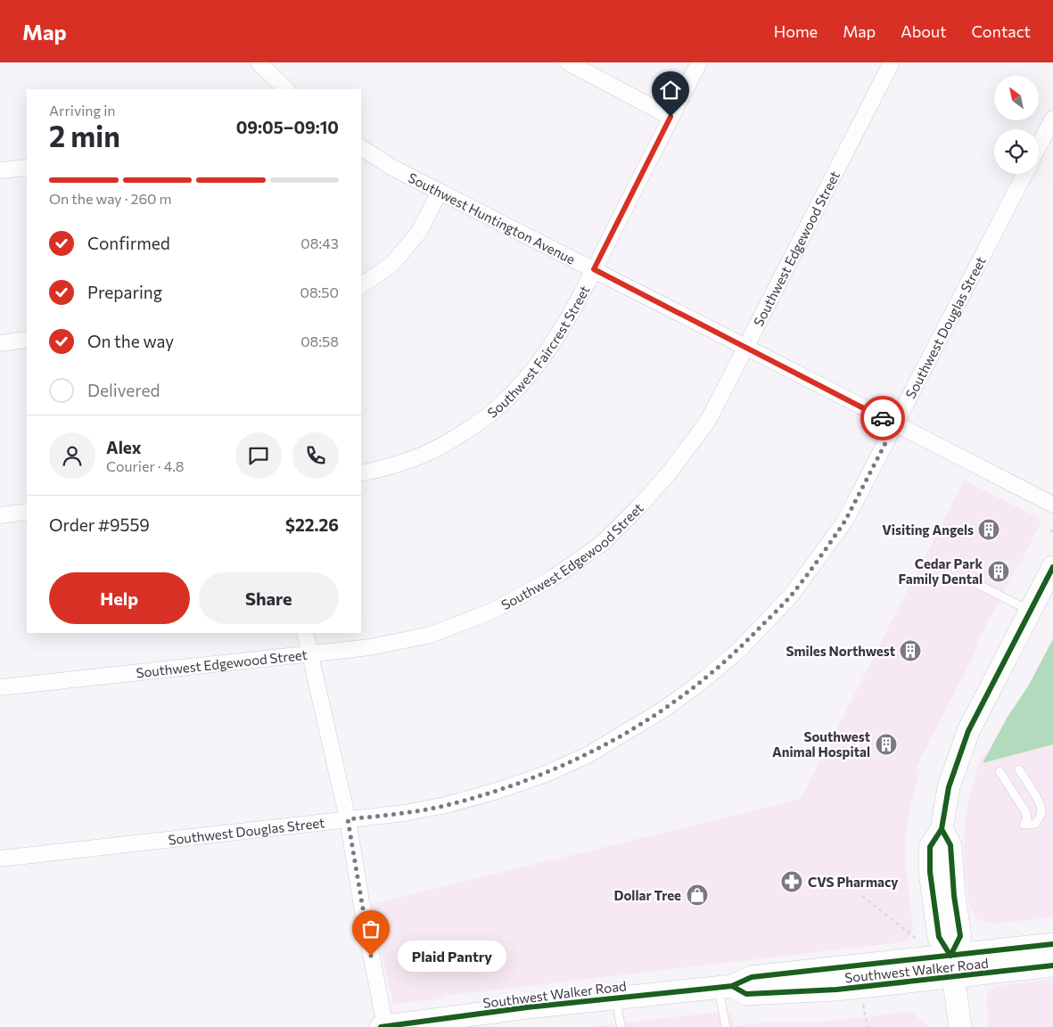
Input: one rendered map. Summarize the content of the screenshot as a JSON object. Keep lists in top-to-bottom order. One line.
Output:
{"streets":{"main road":["Southwest Walker Road"],"street":["Southwest Huntington Avenue","Southwest Edgewood Street","Southwest Douglas Street","Southwest Faircrest Street"]},"crossings":[["Southwest Huntington Avenue","Southwest Edgewood Street"],["Southwest Huntington Avenue","Southwest Douglas Street"],["Southwest Huntington Avenue","Southwest Faircrest Street"]],"places":{"building":["Visiting Angels","Cedar Park Family Dental","Smiles Northwest","Southwest Animal Hospital"],"pharmacy":["CVS Pharmacy"],"shop":["Dollar Tree"],"other":["Plaid Pantry"]},"north":"top left","page":{"header":"Map","nav":["Home","Map","About","Contact"],"heading":["2 min","Arriving in","09:05–09:10"],"panel":["Alex","Courier · 4.8","Order #9559","$22.26"],"bar":"On the way · 260 m","list":[["Confirmed","08:43"],["Preparing","08:50"],["On the way","08:58"],"Delivered"],"buttons":["Help","Share"],"bubble":"Plaid Pantry"}}
